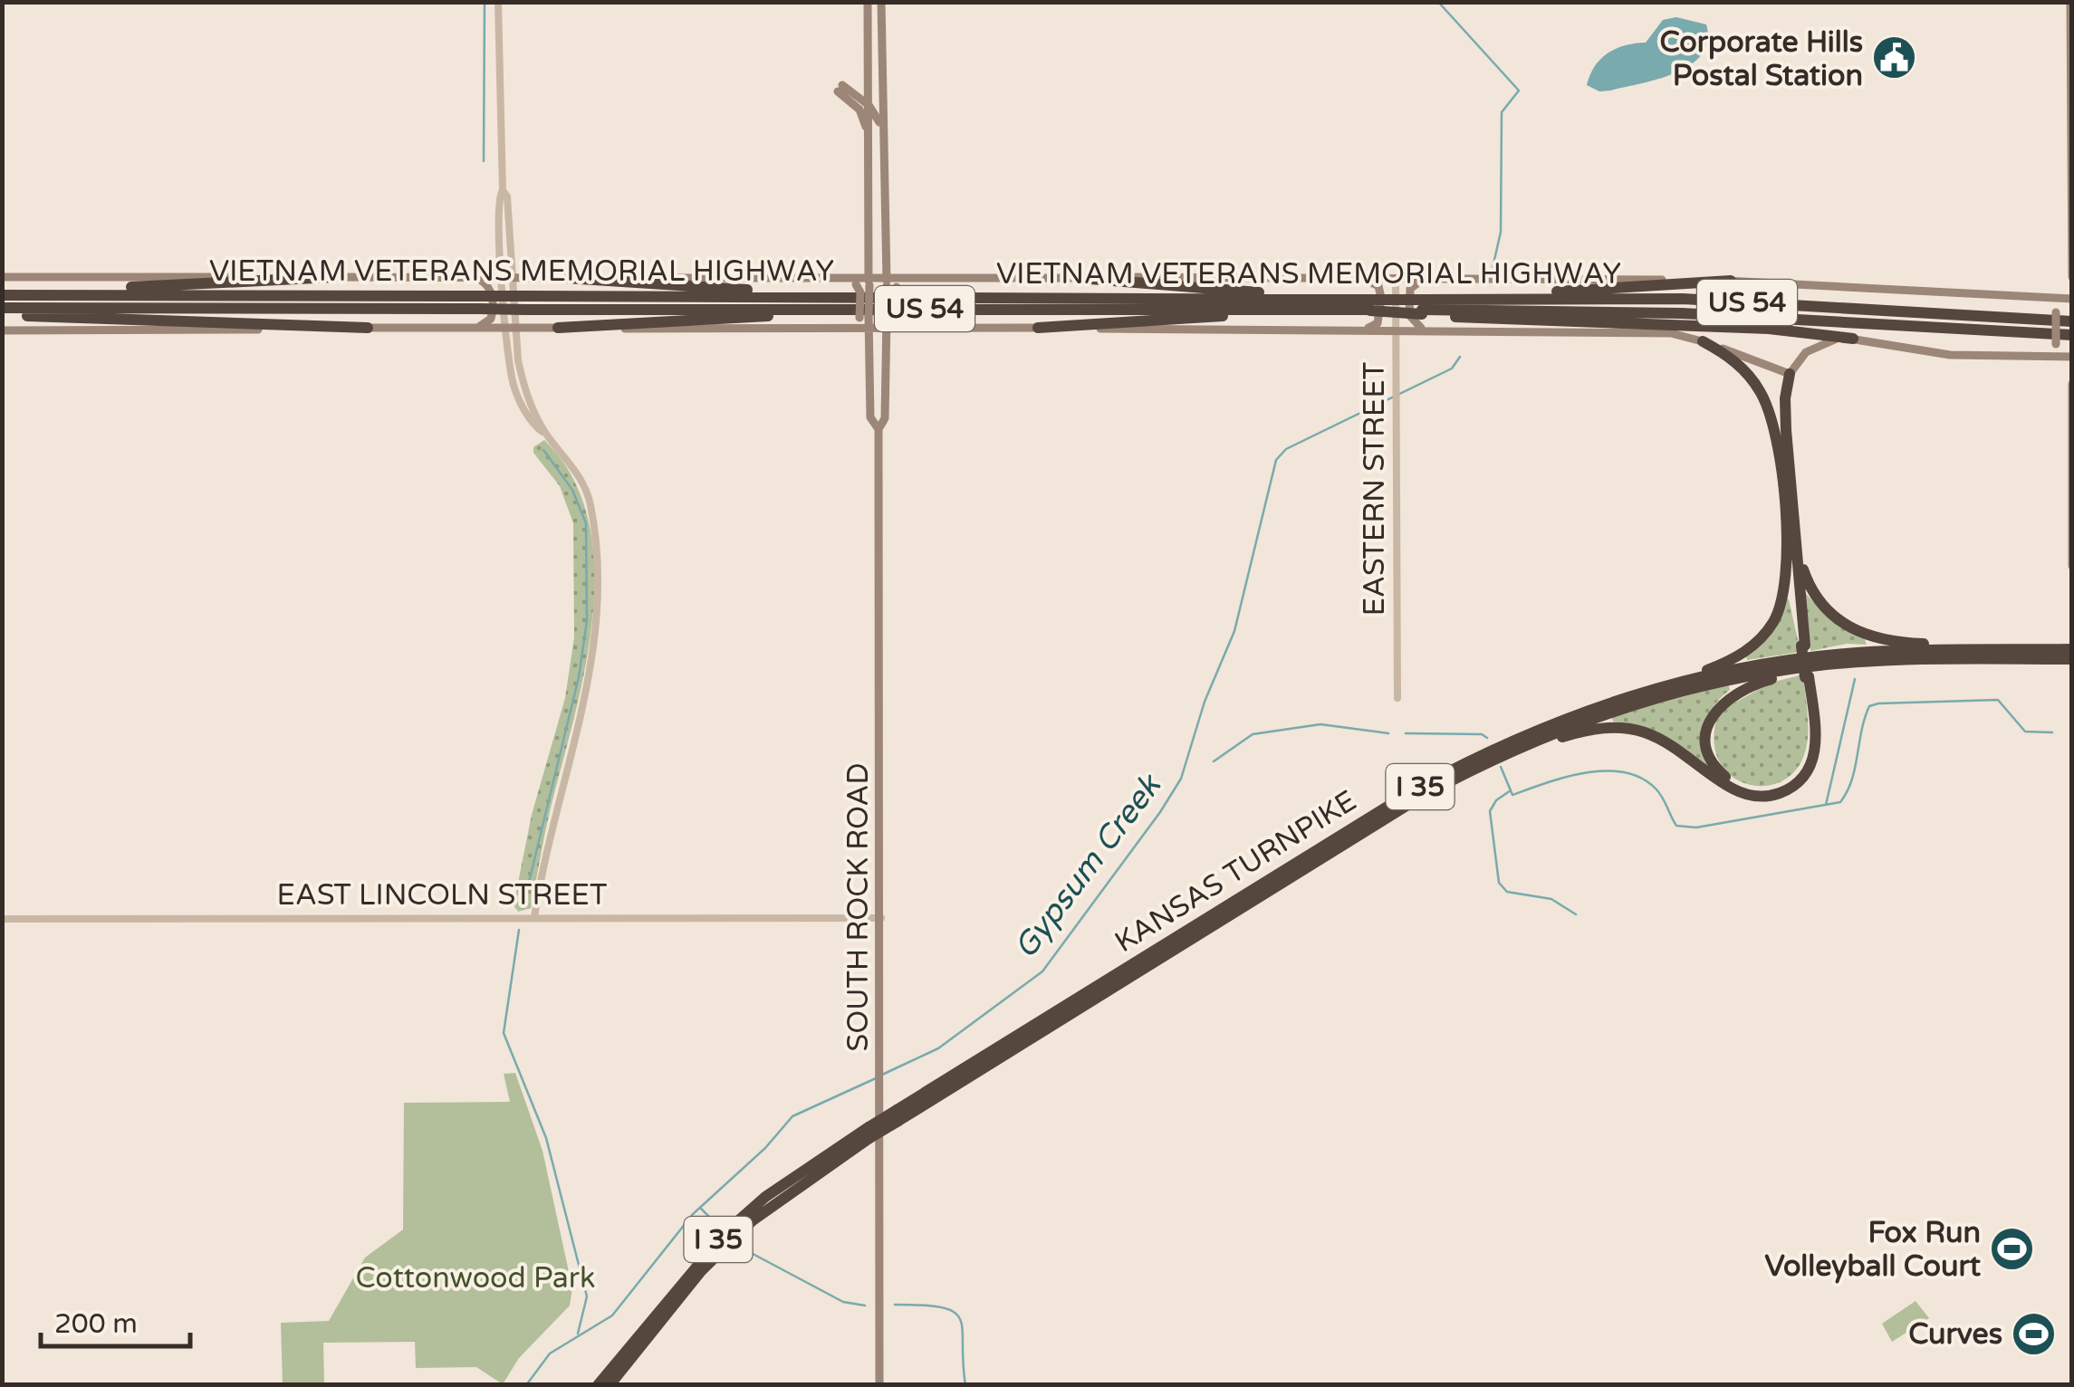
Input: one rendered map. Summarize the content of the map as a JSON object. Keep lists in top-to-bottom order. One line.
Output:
{"streets":{"highway":["VIETNAM VETERANS MEMORIAL HIGHWAY","US 54","I 35","KANSAS TURNPIKE"],"main road":["SOUTH ROCK ROAD"],"street":["EASTERN STREET","EAST LINCOLN STREET"]},"crossings":[["VIETNAM VETERANS MEMORIAL HIGHWAY","SOUTH ROCK ROAD"],["EAST LINCOLN STREET","SOUTH ROCK ROAD"]],"water":["Gypsum Creek"],"parks":["Cottonwood Park"],"places":{"public building":["Corporate Hills Postal Station"],"sports":["Fox Run Volleyball Court","Curves"]},"scale_bar":"200 m"}
